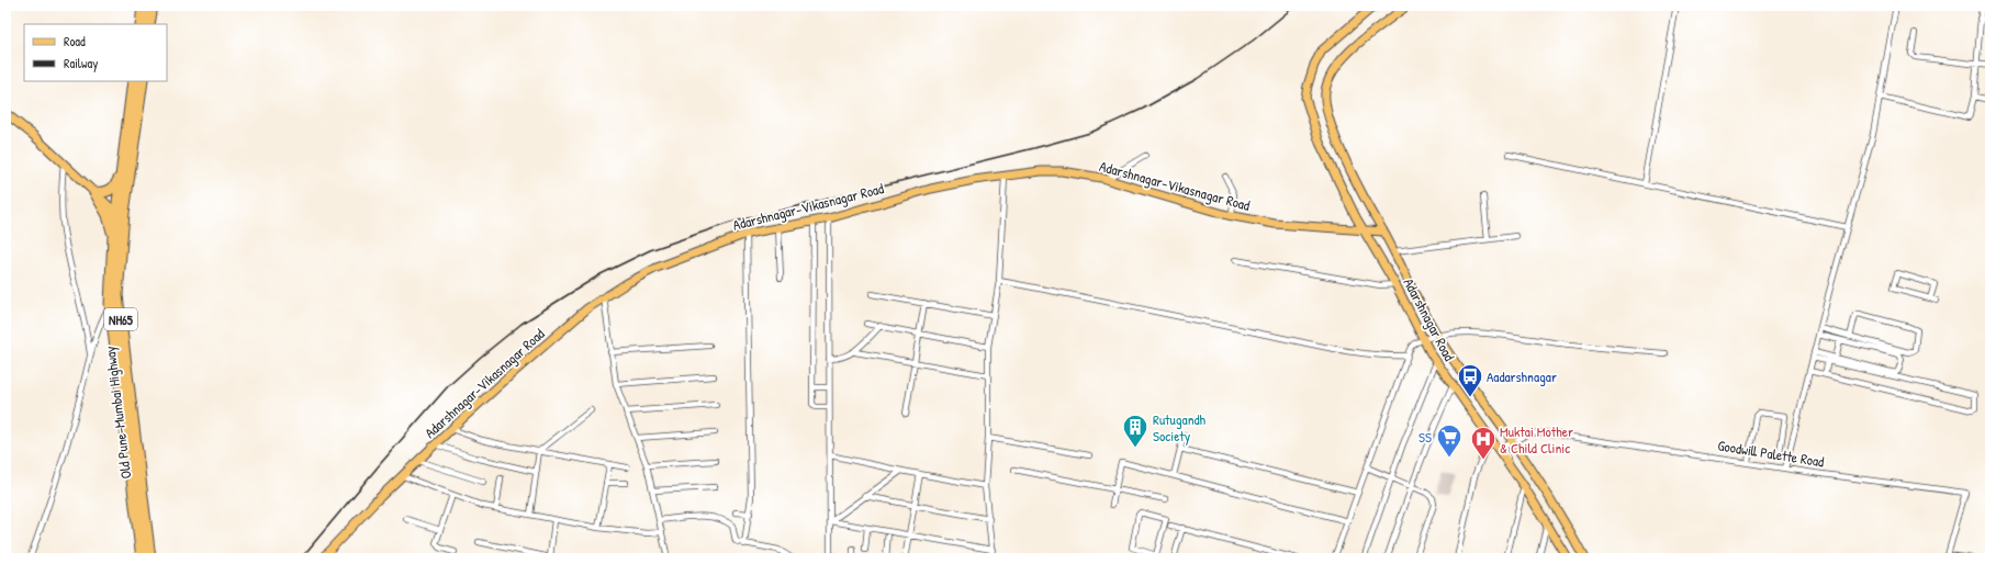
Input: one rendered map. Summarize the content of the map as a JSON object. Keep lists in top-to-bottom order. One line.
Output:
{"streets":{"highway":["NH65","Old Pune–Mumbai Highway"],"main road":["Adarshnagar-Vikasnagar Road","Adarshnagar Road"],"street":["Goodwill Palette Road"]},"crossings":[["Adarshnagar-Vikasnagar Road","Adarshnagar Road"]],"places":{"bus stop":["Aadarshnagar"],"building":["Rutugandh Society"],"supermarket":["SS"],"hospital":["Muktai Mother & Child Clinic"]},"legend":["Road","Railway"]}
